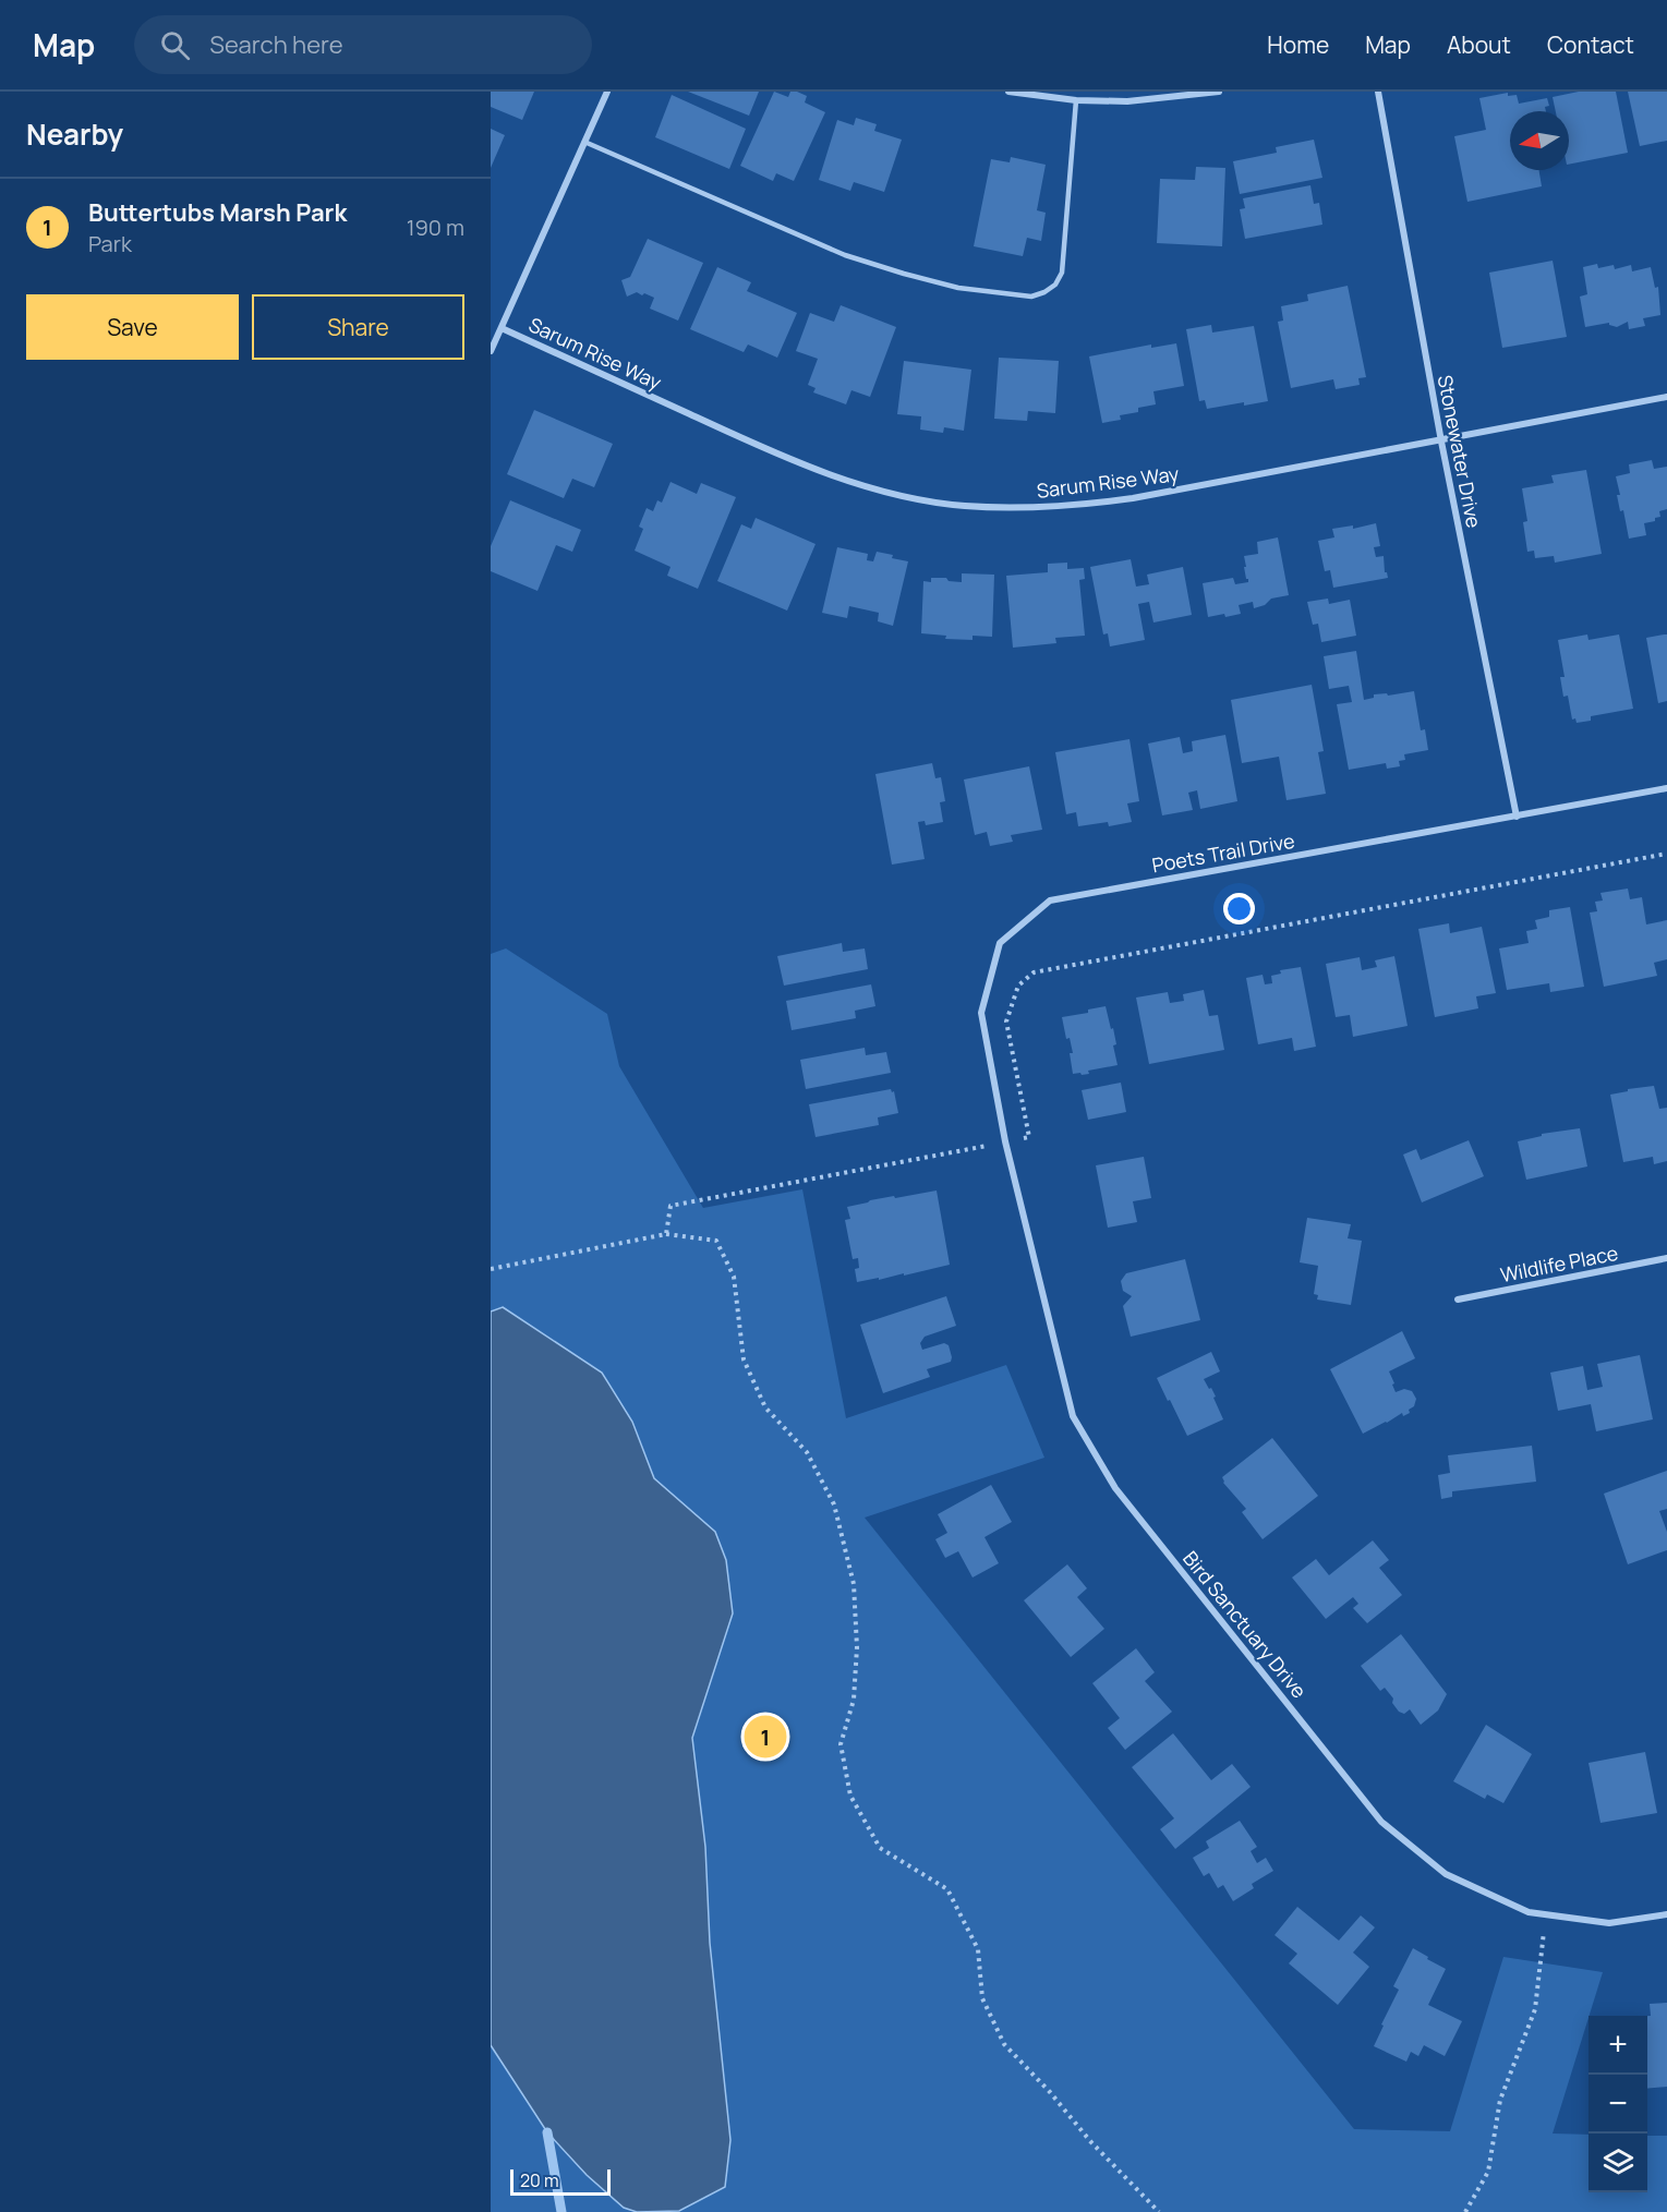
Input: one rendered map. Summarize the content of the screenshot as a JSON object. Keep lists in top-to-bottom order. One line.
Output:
{"streets":{"street":["Sarum Rise Way","Stonewater Drive","Poets Trail Drive","Wildlife Place","Bird Sanctuary Drive"]},"crossings":[["Sarum Rise Way","Stonewater Drive"],["Stonewater Drive","Poets Trail Drive"],["Poets Trail Drive","Bird Sanctuary Drive"]],"scale_bar":"20 m","north":"left","page":{"header":"Map","search":"Search here","nav":["Home","Map","About","Contact"],"heading":"Nearby","list":[{"mark":"1","name":"Buttertubs Marsh Park","note":"Park","value":"190 m"}],"buttons":["Save","Share"],"pins":"1","map_buttons":["+","−"],"scale":"20 m"}}
